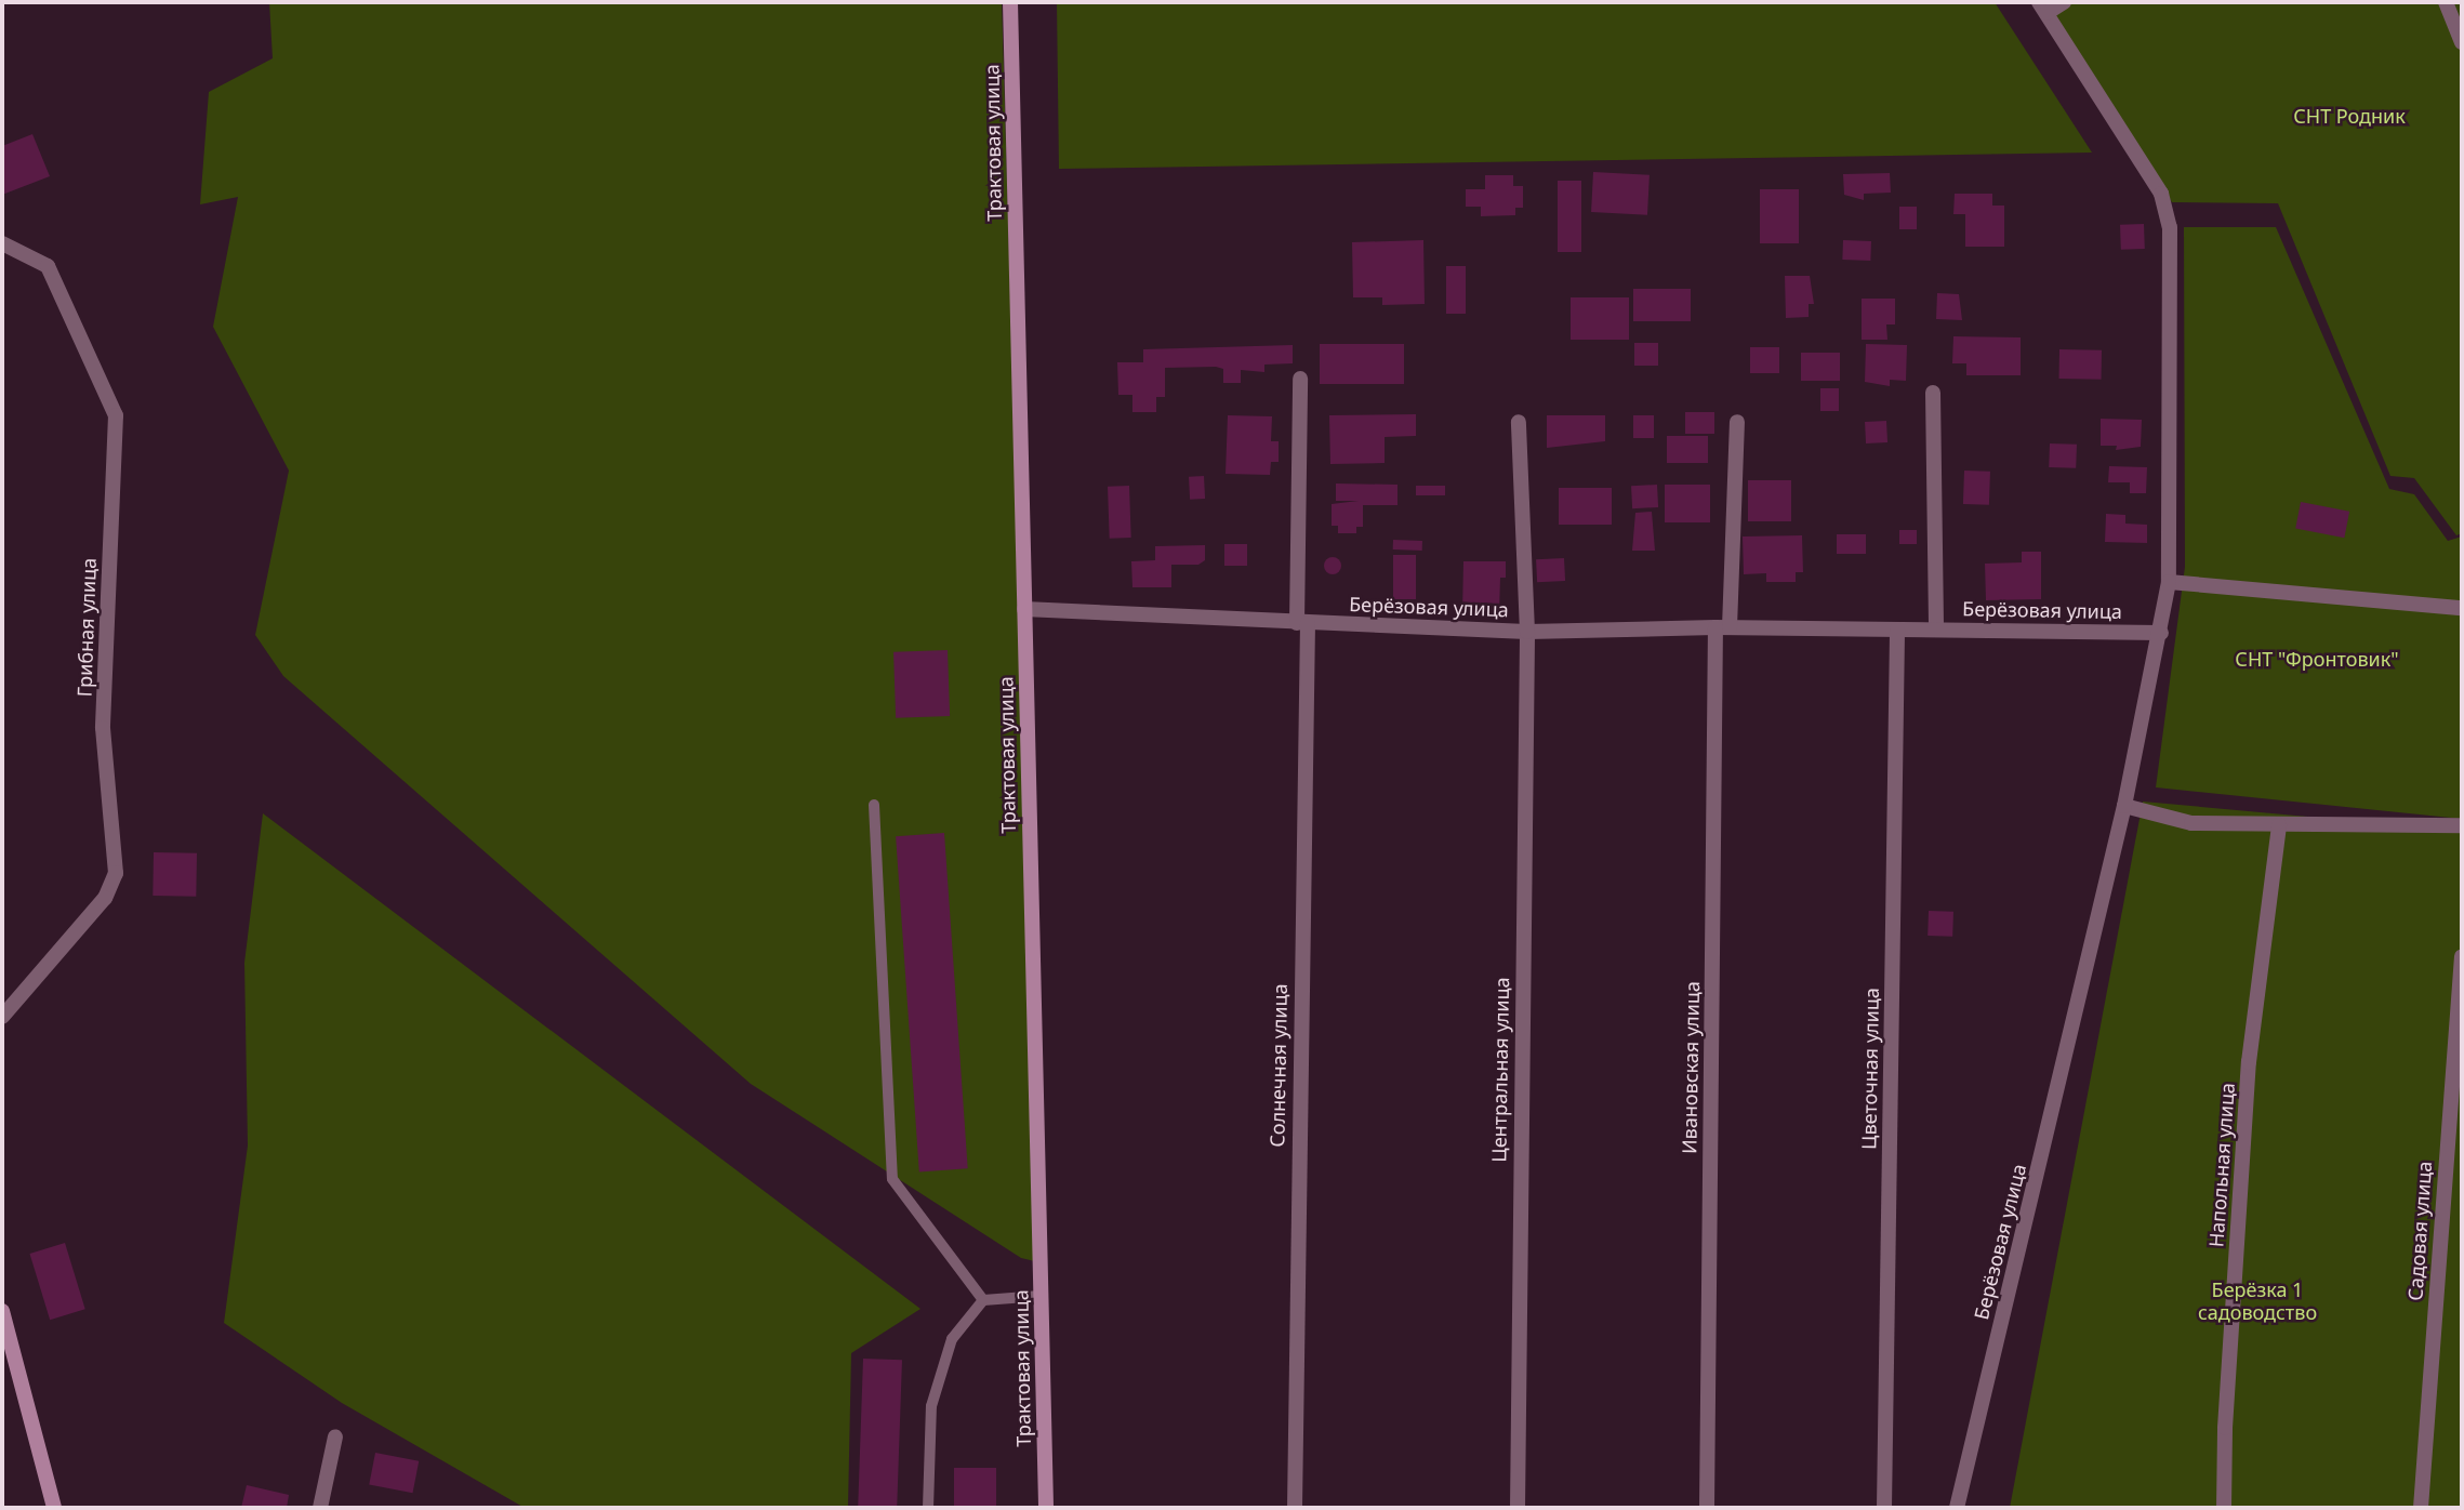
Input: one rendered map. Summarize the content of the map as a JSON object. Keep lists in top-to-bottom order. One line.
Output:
{"streets":{"street":["Трактовая улица","Берёзовая улица","Грибная улица","Солнечная улица","Ивановская улица","Цветочная улица","Центральная улица","Напольная улица","Садовая улица"]},"crossings":[["Трактовая улица","Берёзовая улица"],["Берёзовая улица","Солнечная улица"],["Берёзовая улица","Ивановская улица"],["Берёзовая улица","Цветочная улица"],["Берёзовая улица","Центральная улица"]],"parks":["СНТ Родник","СНТ \"Фронтовик\"","Берёзка 1 садоводство"]}
